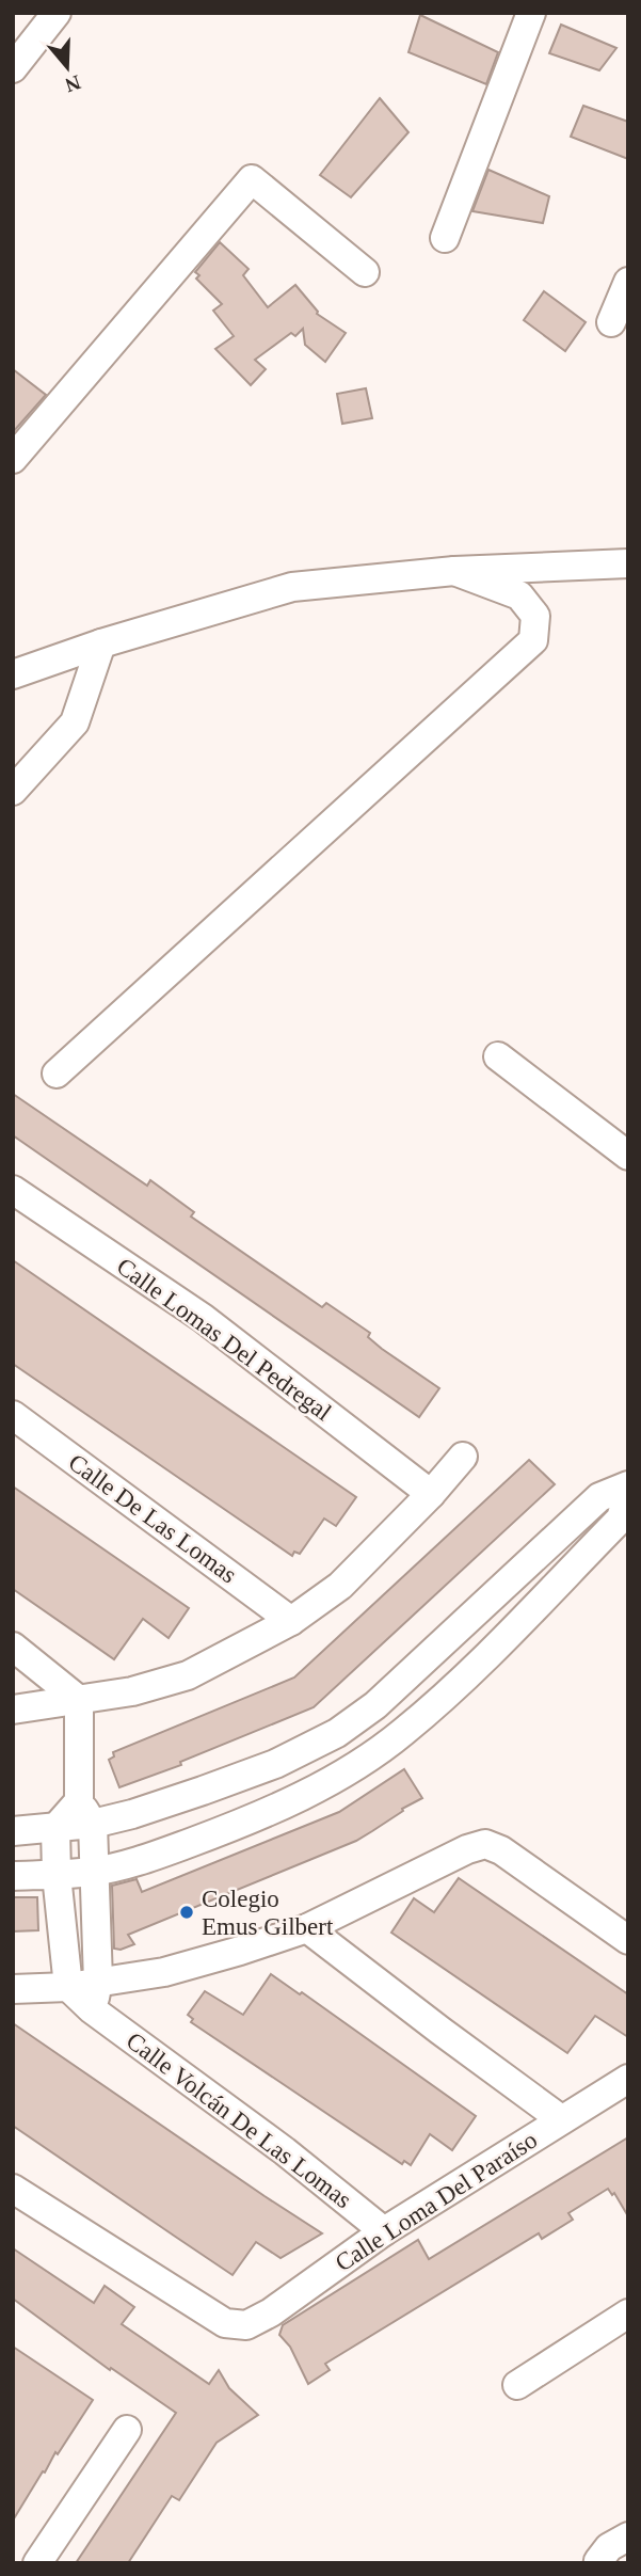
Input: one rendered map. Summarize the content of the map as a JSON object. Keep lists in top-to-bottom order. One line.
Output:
{"streets":{"street":["Calle Lomas Del Pedregal","Calle De Las Lomas","Calle Volcán De Las Lomas","Calle Loma Del Paraíso"]},"crossings":[["Calle Volcán De Las Lomas","Calle Loma Del Paraíso"]],"places":["Colegio Emus Gilbert"],"north":"bottom"}
